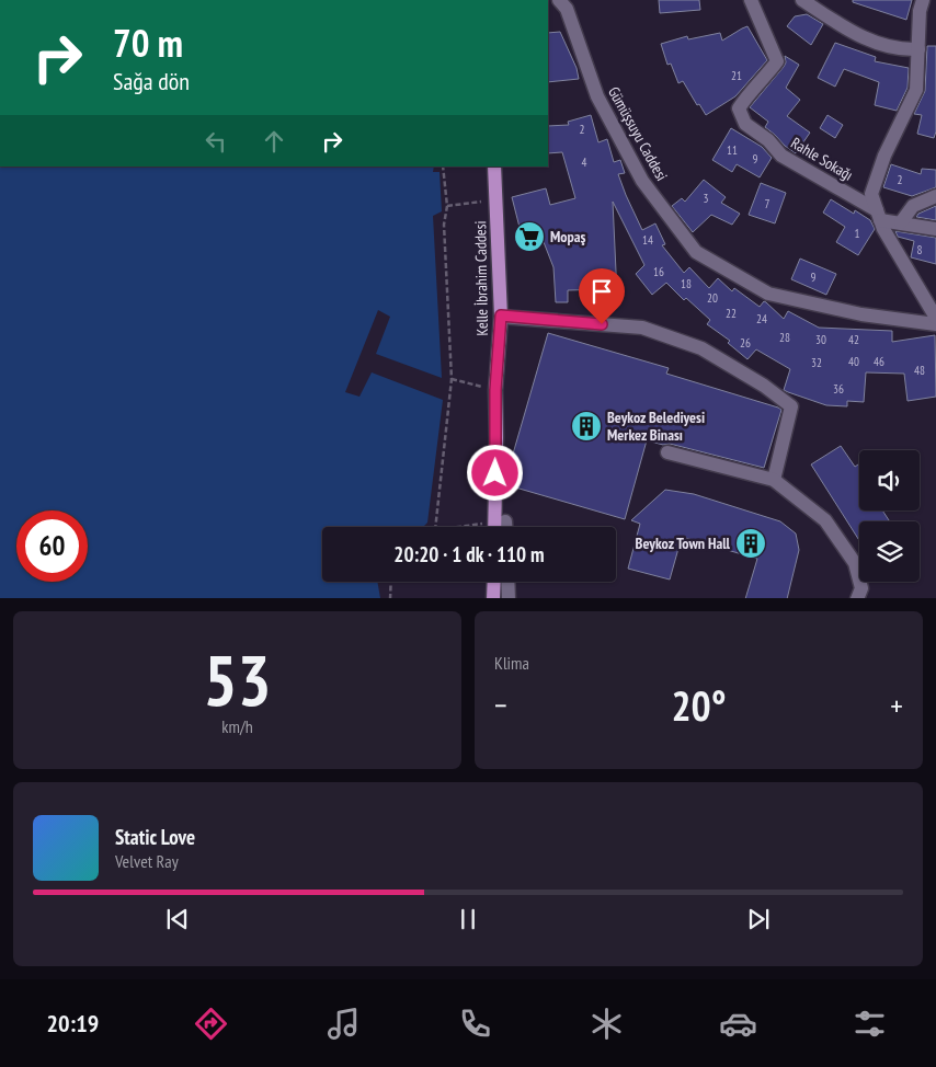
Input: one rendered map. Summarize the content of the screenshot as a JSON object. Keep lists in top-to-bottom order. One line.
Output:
{"streets":{"main road":["Kelle İbrahim Caddesi"],"street":["Gümüşsuyu Caddesi","Rahle Sokağı"]},"places":{"supermarket":["Mopaş"],"building":["Beykoz Belediyesi Merkez Binası","Beykoz Town Hall"]},"house_numbers":["21","2","11","9","4","2","3","7","1","14","8","16","9","18","20","22","24","28","30","42","26","40","46","32","48","36"],"page":{"turn":["70 m","Sağa dön"],"limit":"60","trip":"20:20 · 1 dk · 110 m","tile":[["53","km/h"],"Klima"],"heat":["−","20°","+"],"song":["Static Love","Velvet Ray"],"tabs":"20:19"}}
